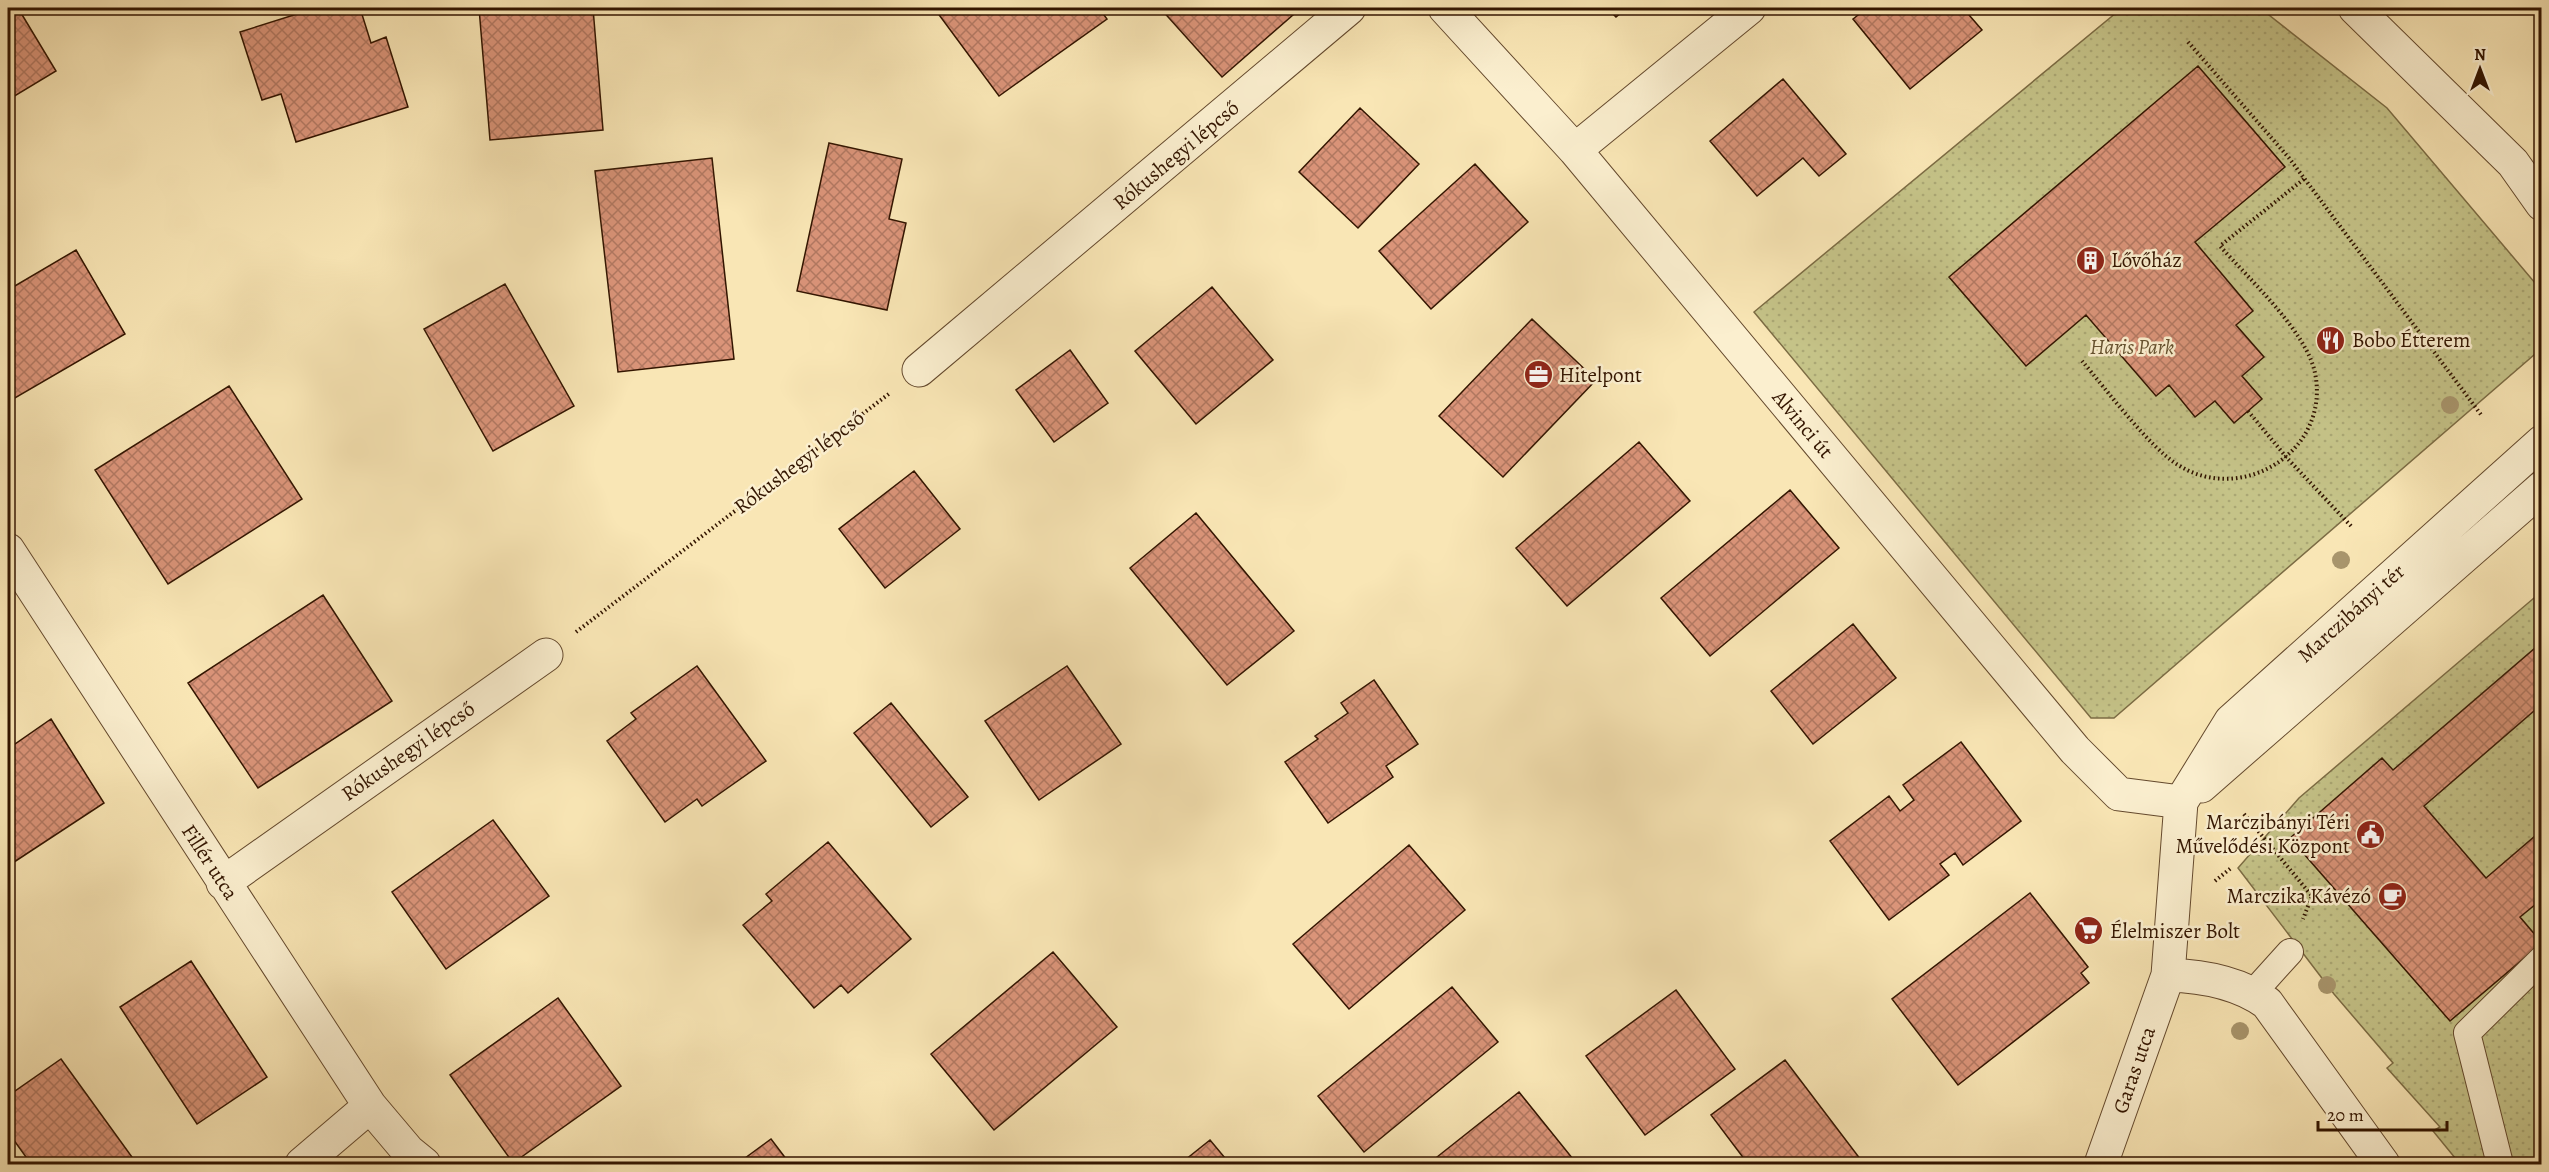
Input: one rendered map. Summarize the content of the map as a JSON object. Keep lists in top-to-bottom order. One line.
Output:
{"streets":{"street":["Rókushegyi lépcső","Alvinci út","Marczibányi tér","Fillér utca","Garas utca"]},"crossings":[["Rókushegyi lépcső","Fillér utca"],["Alvinci út","Marczibányi tér"],["Marczibányi tér","Garas utca"]],"parks":["Haris Park"],"places":{"building":["Lővőház"],"restaurant":["Bobo Étterem"],"office":["Hitelpont"],"public building":["Marczibányi Téri Művelődési Központ"],"cafe":["Marczika Kávézó"],"supermarket":["Élelmiszer Bolt"]},"scale_bar":"20 m","north":"top"}
